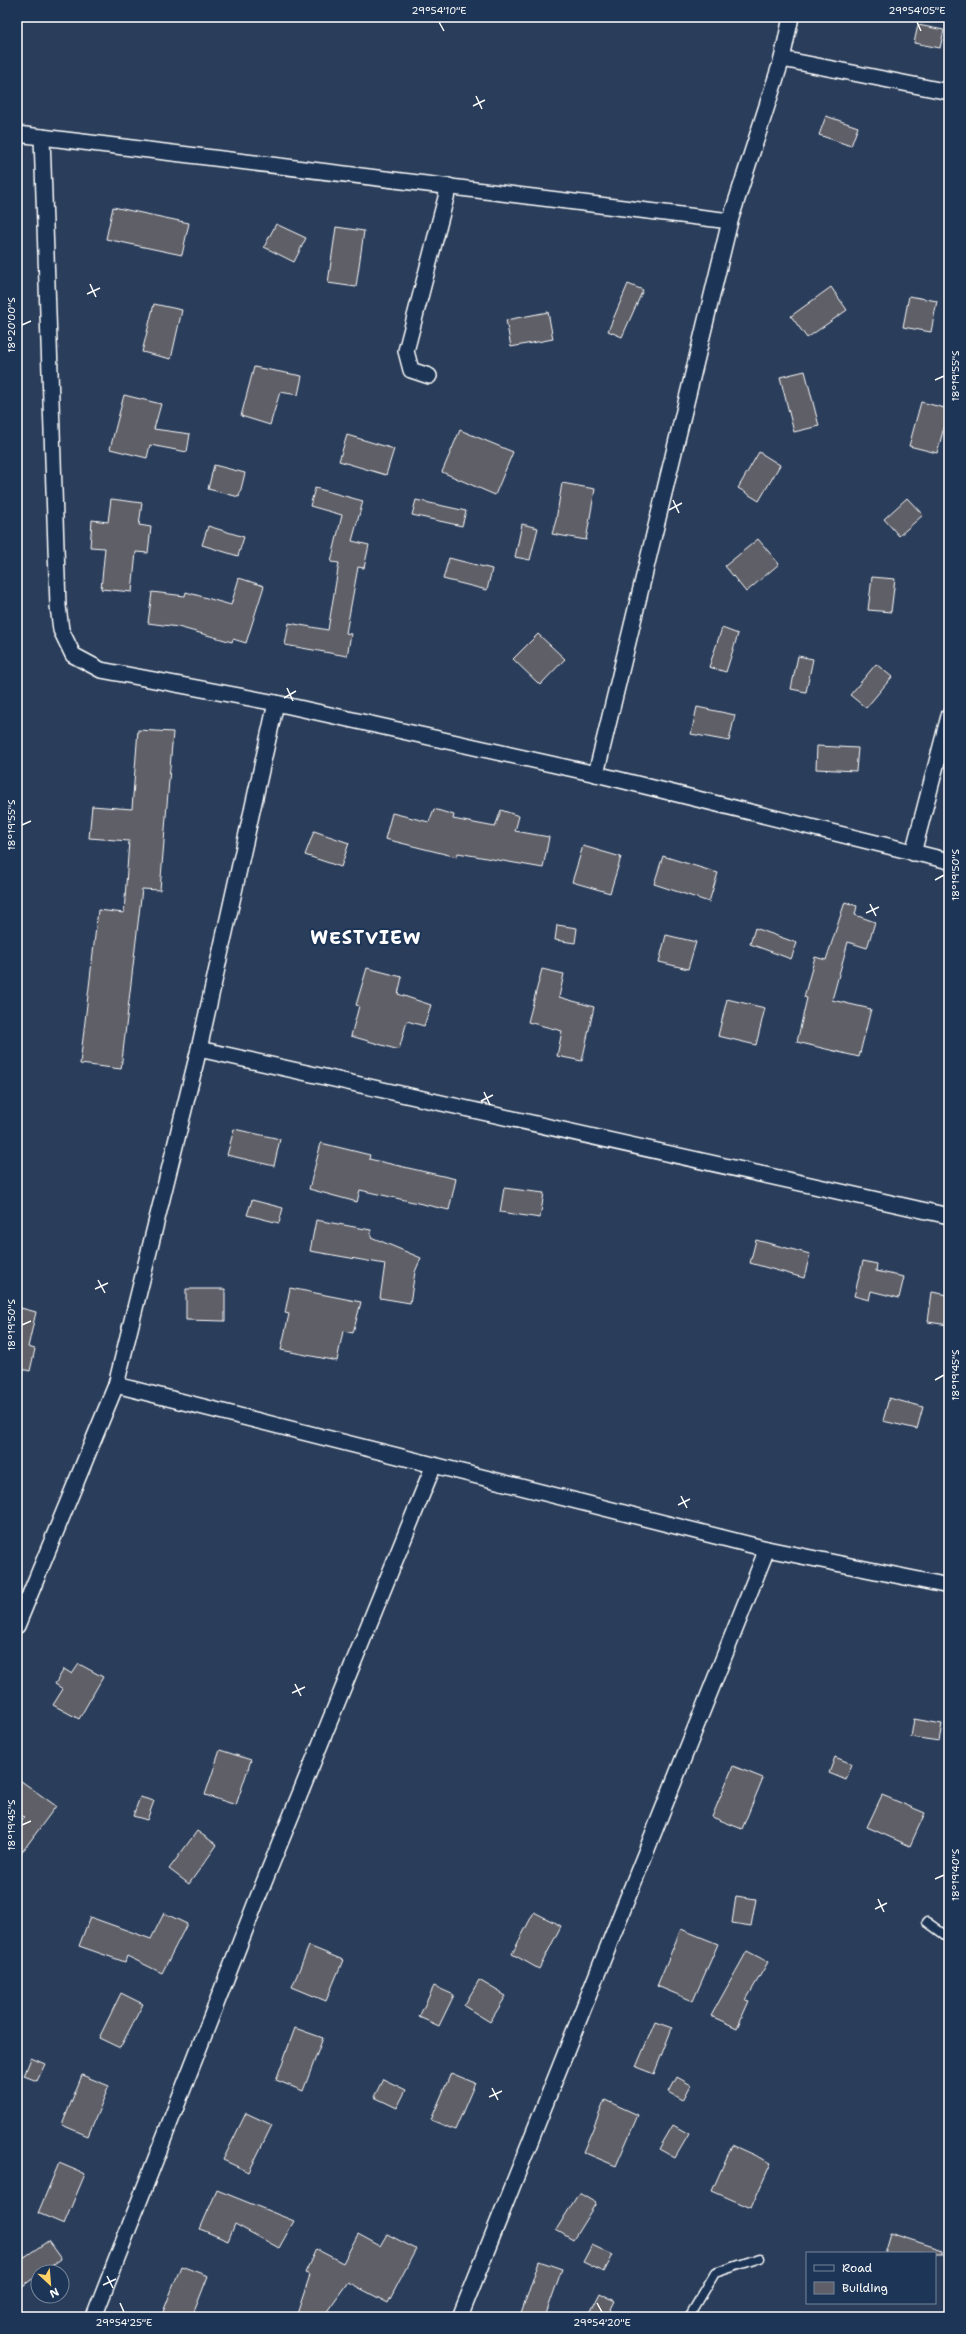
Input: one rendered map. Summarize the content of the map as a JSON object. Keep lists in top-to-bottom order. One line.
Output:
{"districts":["WESTVIEW"],"legend":["Road","Building"],"north":"bottom right","coordinates":["29°54'10\"E","29°54'05\"E","18°20'00\"S","18°19'55\"S","18°19'50\"S","18°19'45\"S","18°19'40\"S","29°54'25\"E","29°54'20\"E"]}
